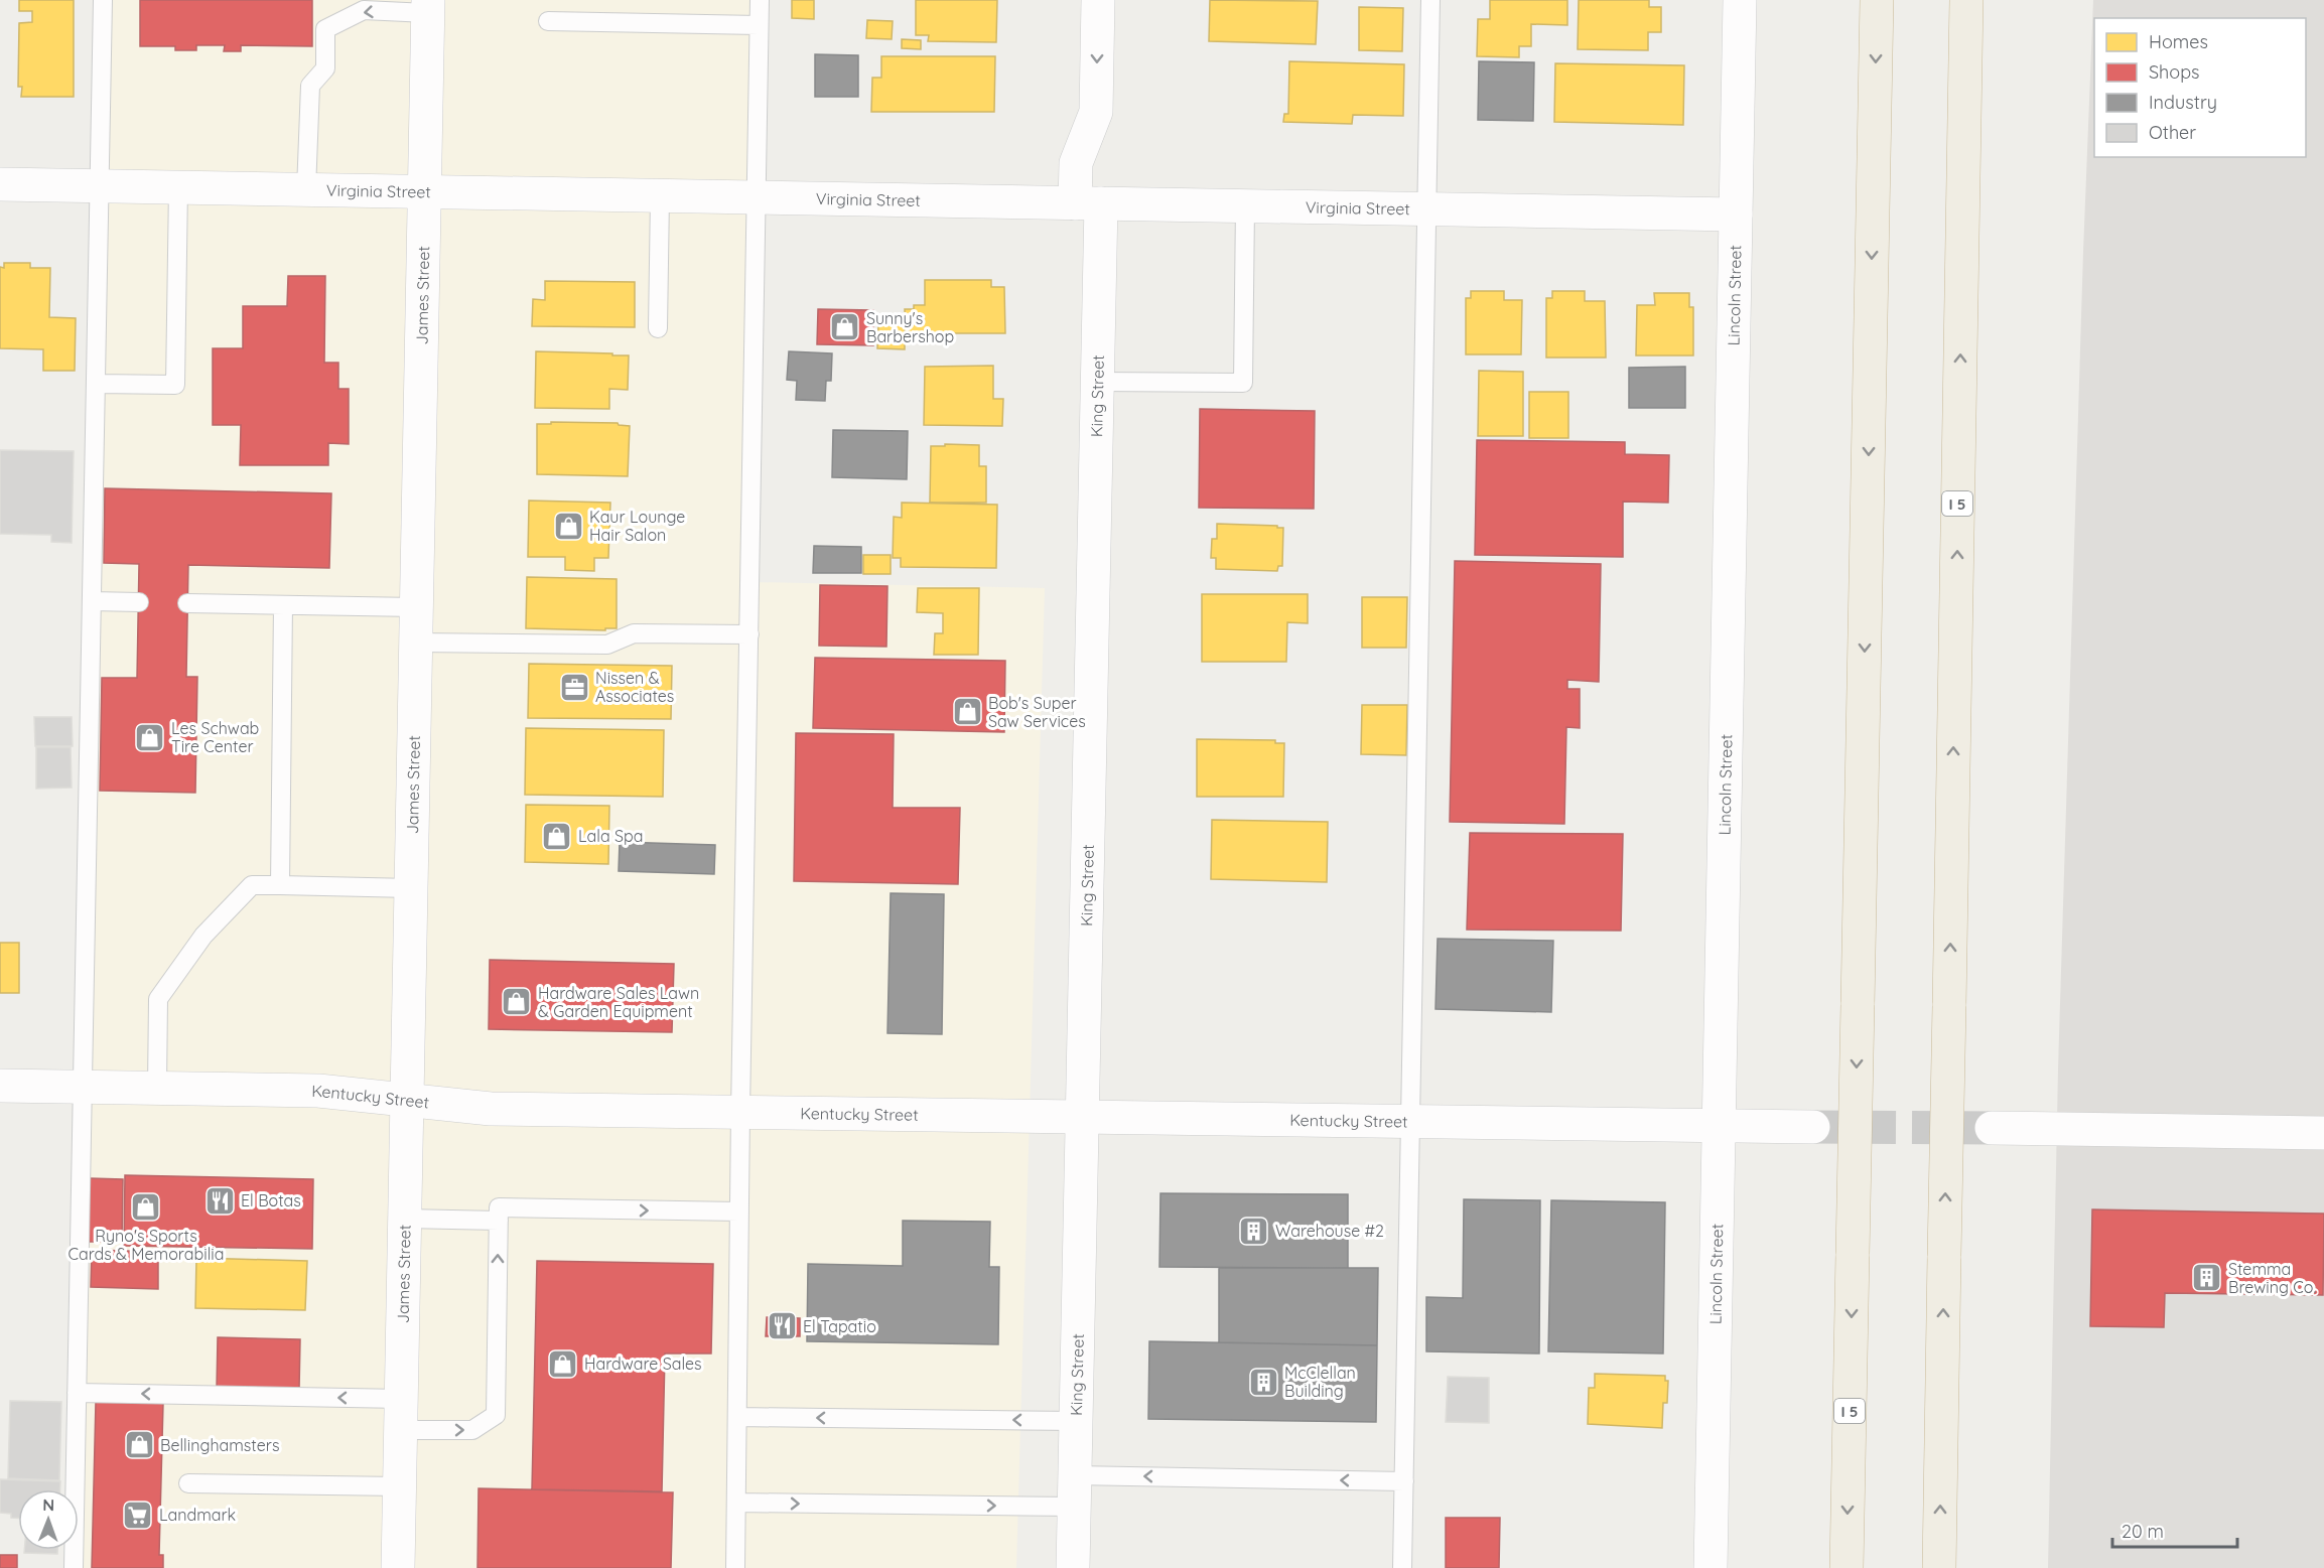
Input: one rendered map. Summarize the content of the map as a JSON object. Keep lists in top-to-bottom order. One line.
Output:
{"streets":{"highway":["I 5"],"street":["Virginia Street","James Street","Lincoln Street","King Street","Kentucky Street"]},"crossings":[["Virginia Street","James Street"],["Virginia Street","Lincoln Street"],["Virginia Street","King Street"],["James Street","Kentucky Street"],["Lincoln Street","Kentucky Street"],["King Street","Kentucky Street"]],"places":{"shop":["Sunny's Barbershop","Kaur Lounge Hair Salon","Bob's Super Saw Services","Les Schwab Tire Center","Lala Spa","Hardware Sales Lawn & Garden Equipment","Ryno's Sports Cards & Memorabilia","Hardware Sales","Bellinghamsters"],"office":["Nissen & Associates"],"restaurant":["El Botas","El Tapatio"],"building":["Warehouse #2","Stemma Brewing Co.","McClellan Building"],"supermarket":["Landmark"]},"legend":["Homes","Shops","Industry","Other"],"scale_bar":"20 m","north":"top"}
